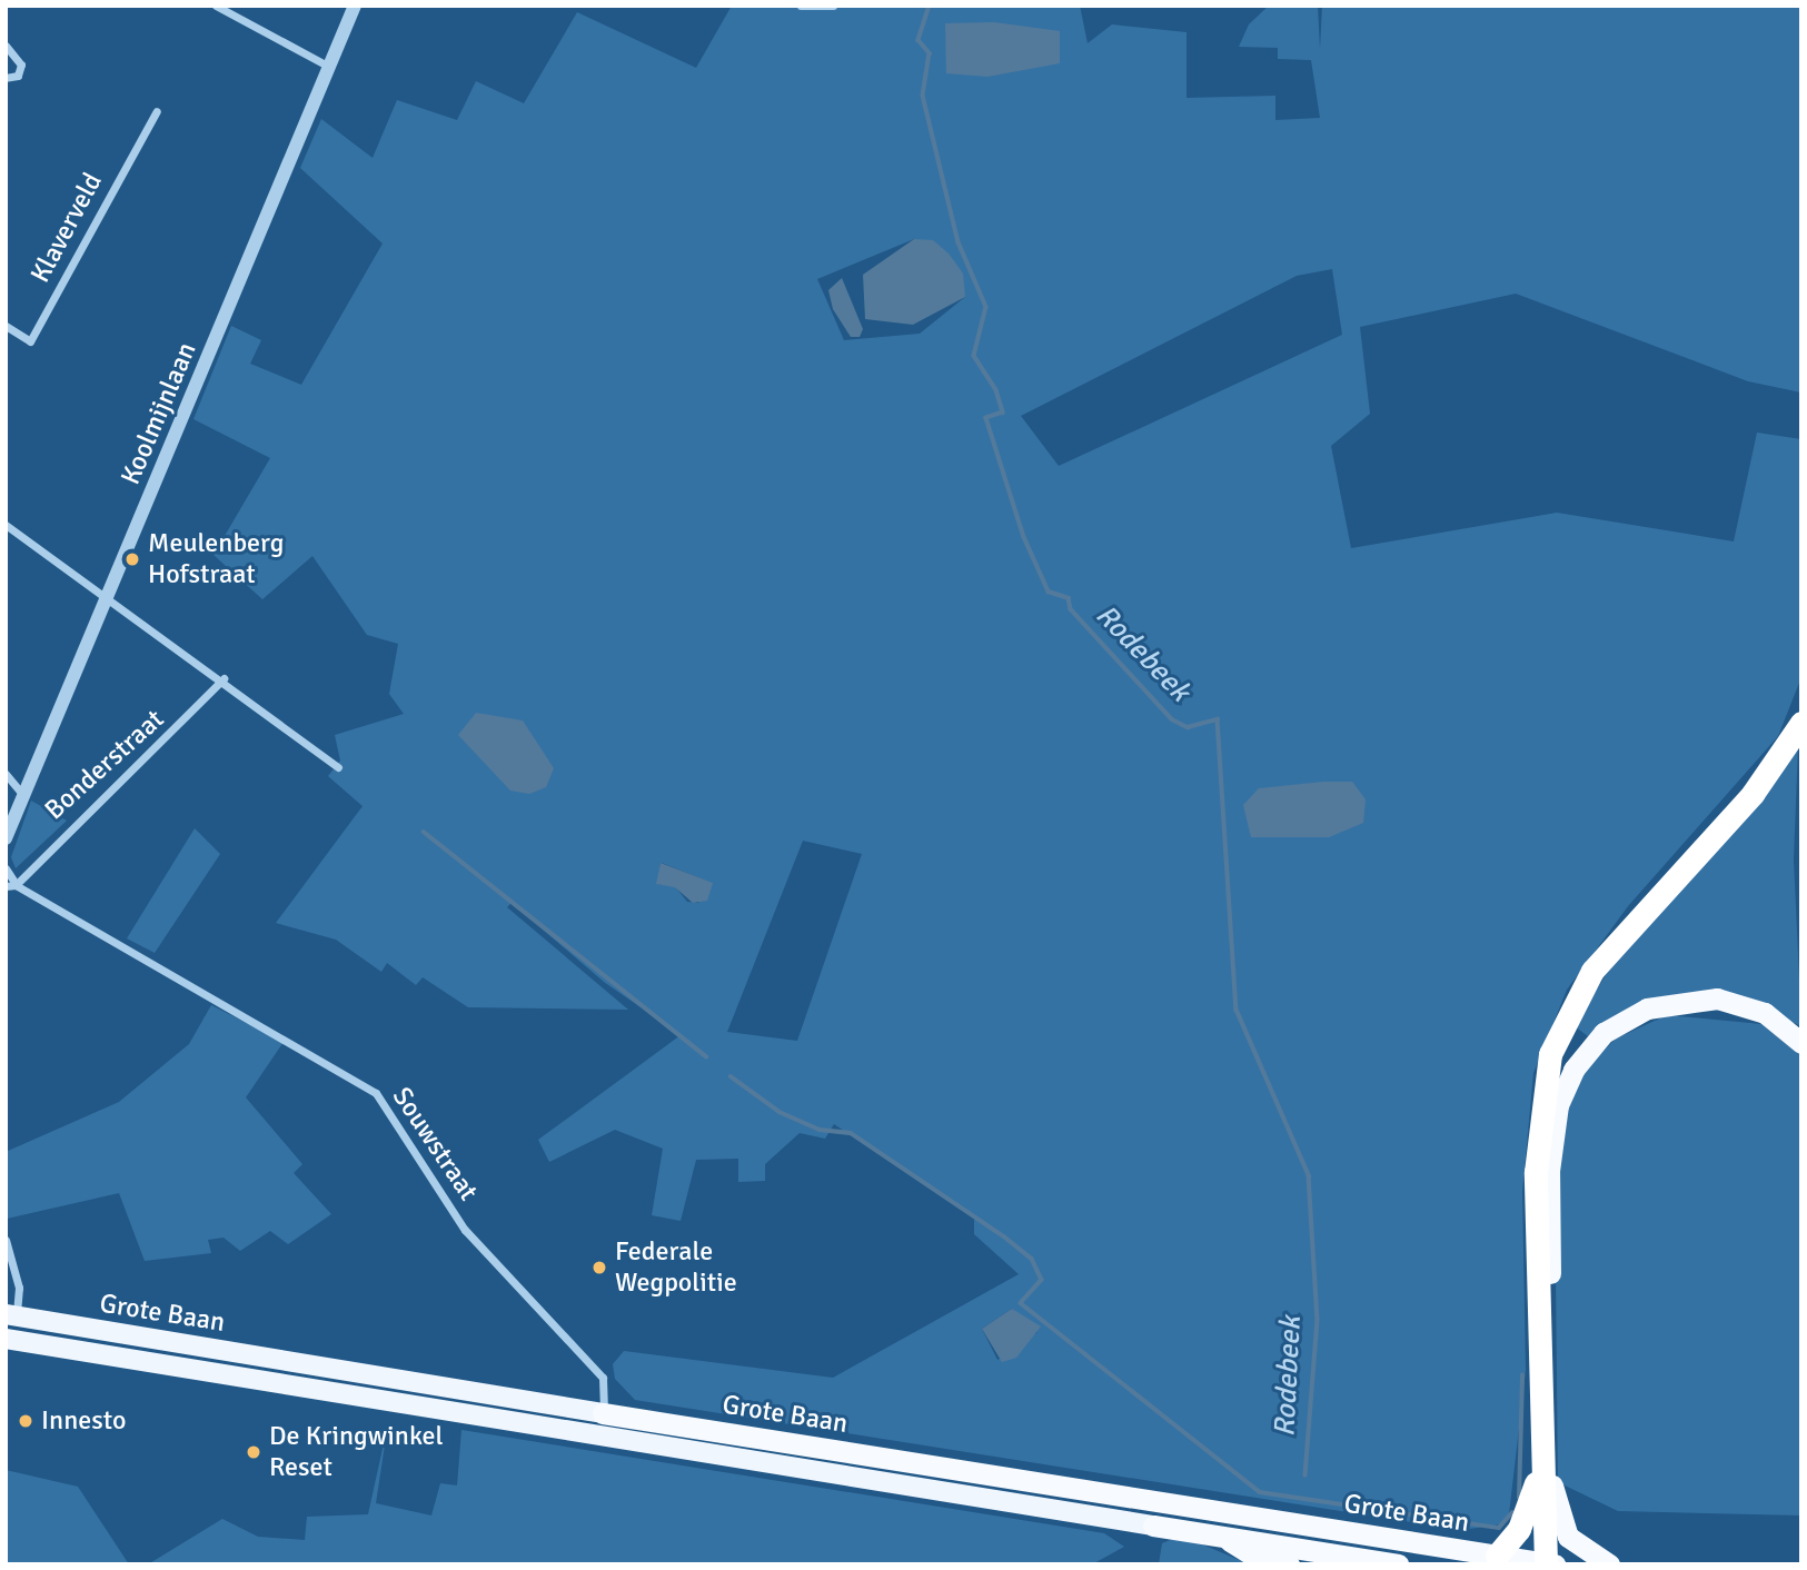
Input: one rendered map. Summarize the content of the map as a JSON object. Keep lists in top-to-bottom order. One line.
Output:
{"streets":{"highway":["Grote Baan"],"street":["Klaverveld","Koolmijnlaan","Bonderstraat","Souwstraat"]},"crossings":[["Bonderstraat","Souwstraat"],["Souwstraat","Grote Baan"]],"water":["Rodebeek"],"places":["Meulenberg Hofstraat","Federale Wegpolitie","Innesto","De Kringwinkel Reset"]}
